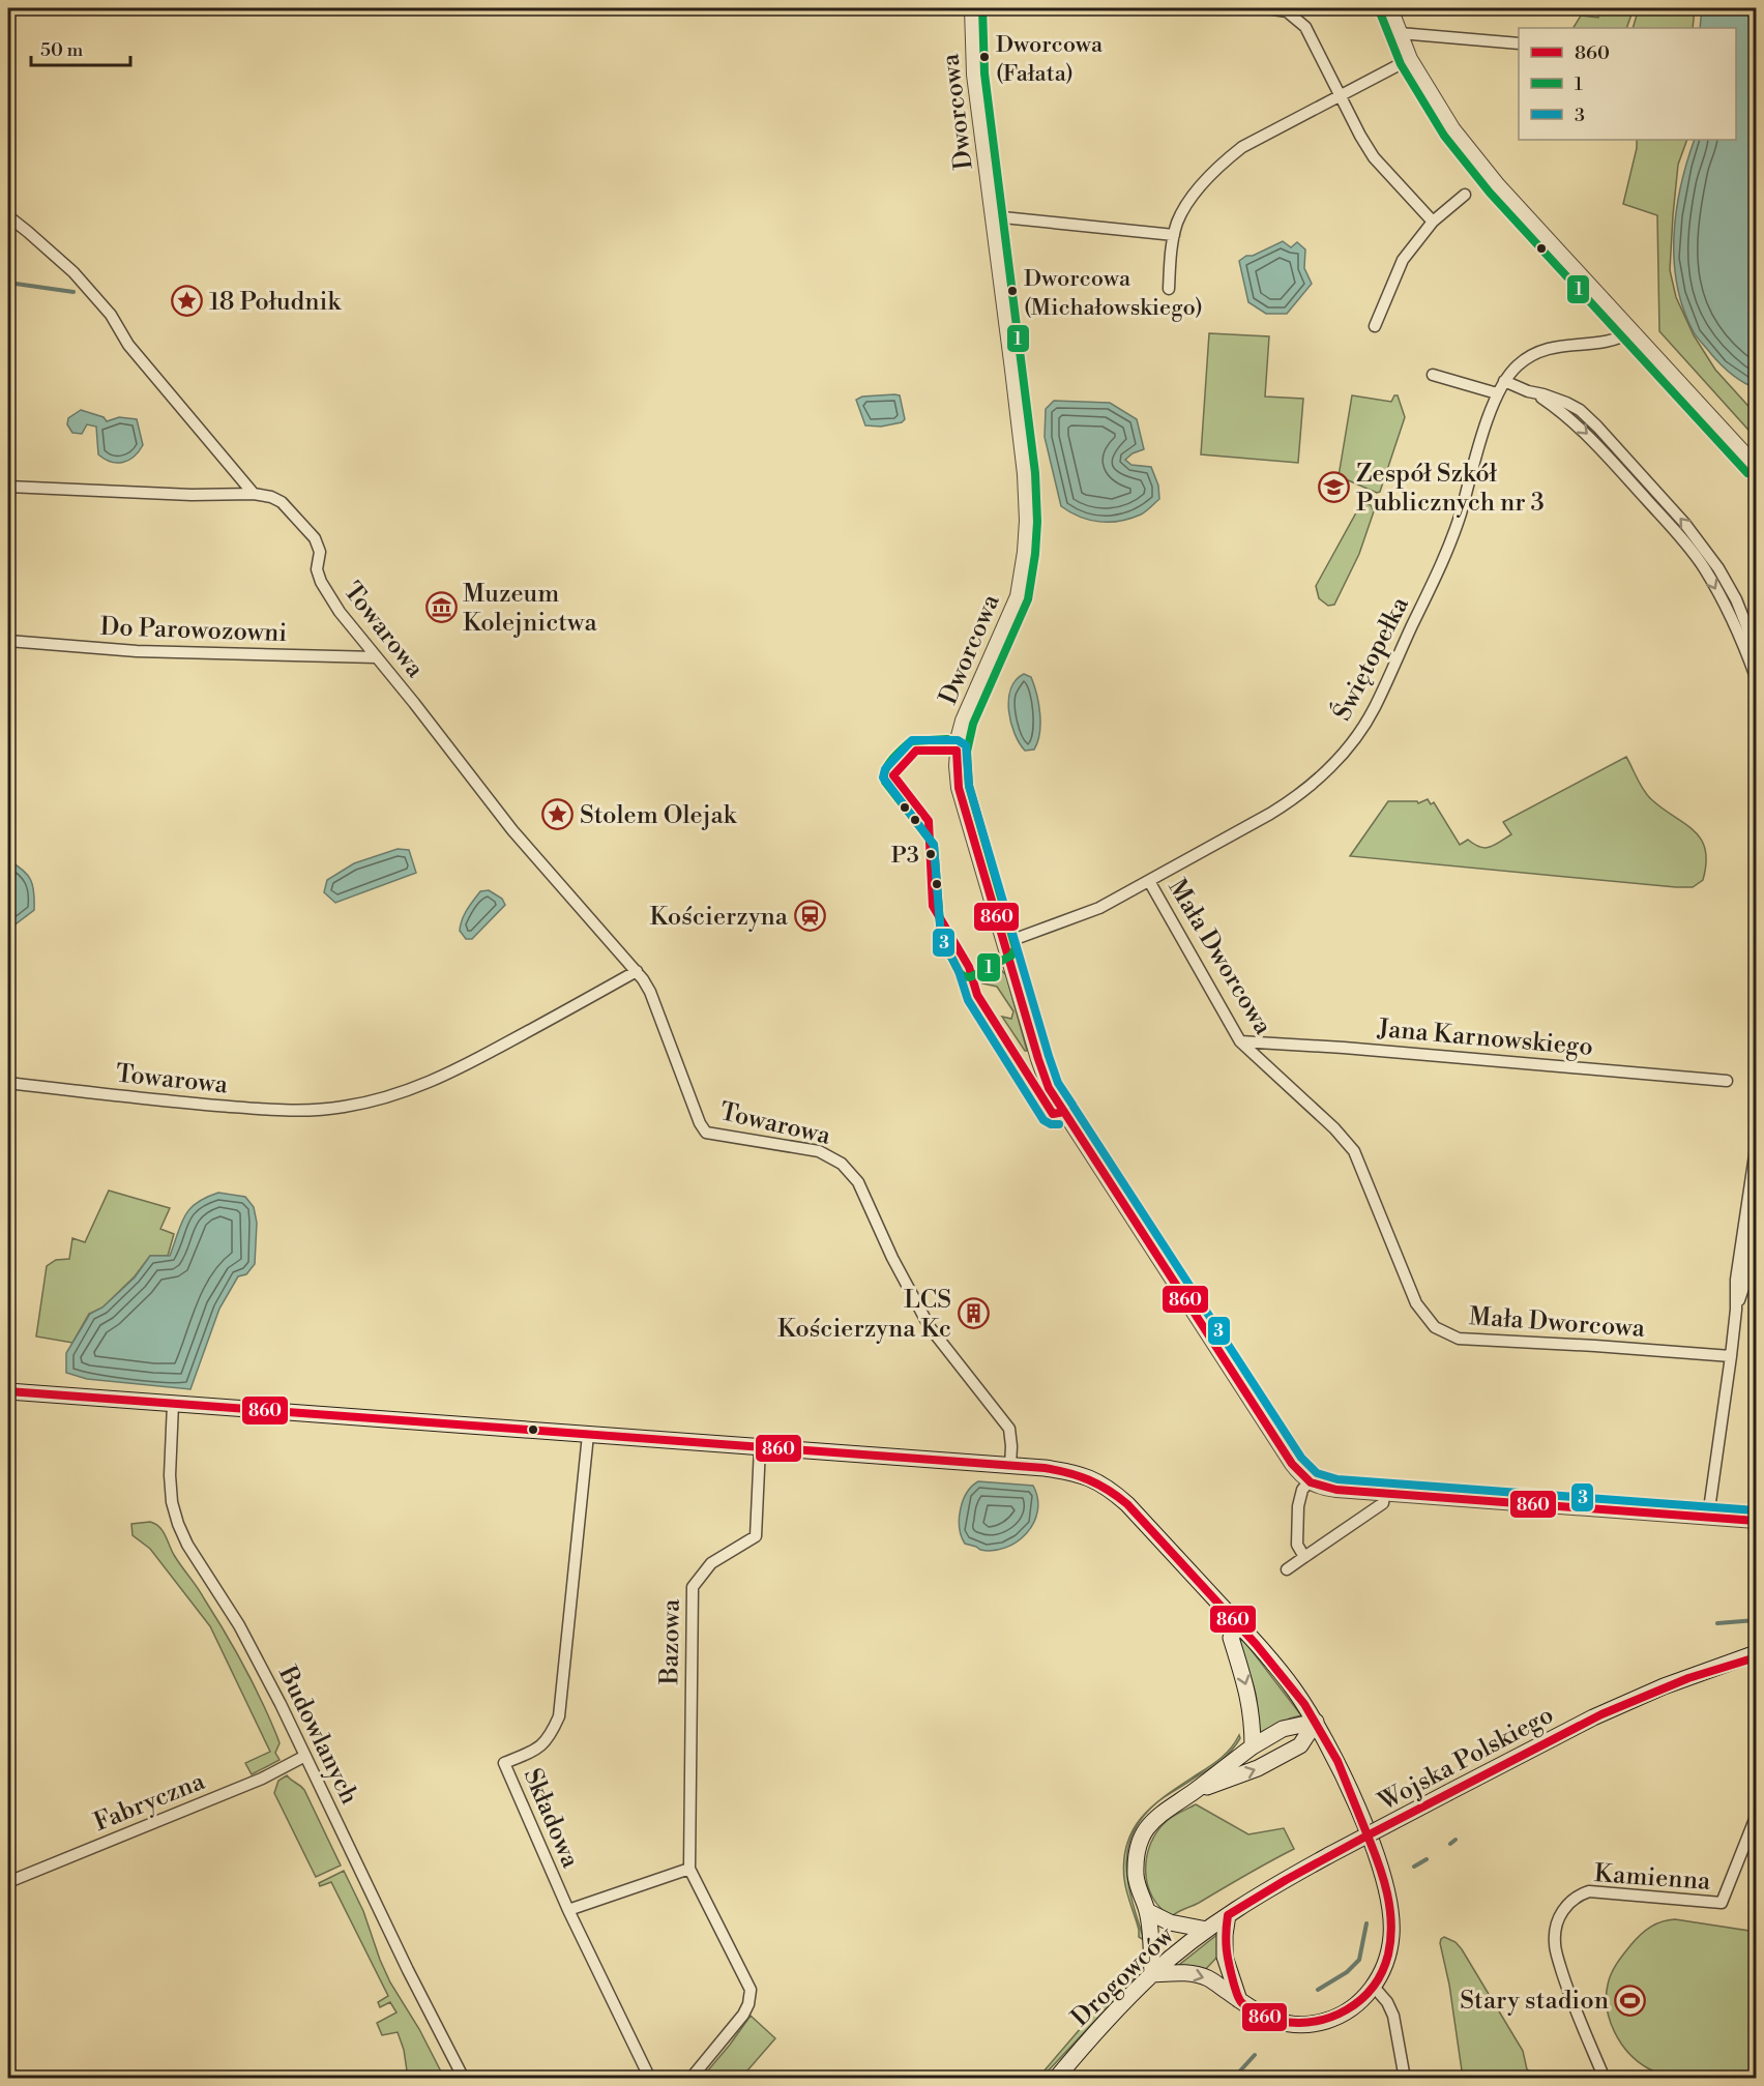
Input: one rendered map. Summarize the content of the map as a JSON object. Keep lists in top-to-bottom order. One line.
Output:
{"streets":{"main road":["Wojska Polskiego","Drogowców"],"street":["Dworcowa","Do Parowozowni","Towarowa","Świętopełka","Mała Dworcowa","Jana Karnowskiego","Bazowa","Budowlanych","Fabryczna","Składowa","Kamienna"]},"crossings":[["Dworcowa","Świętopełka"],["Do Parowozowni","Towarowa"],["Świętopełka","Mała Dworcowa"],["Mała Dworcowa","Jana Karnowskiego"],["Budowlanych","Fabryczna"],["Wojska Polskiego","Drogowców"]],"places":{"other":["Dworcowa (Fałata)","Dworcowa (Michałowskiego)","P3"],"place":["18 Południk","Stolem Olejak"],"school or university":["Zespół Szkół Publicznych nr 3"],"museum":["Muzeum Kolejnictwa"],"station":["Kościerzyna"],"building":["LCS Kościerzyna Kc"],"sports":["Stary stadion"]},"lines":["transit line 1","transit line 3","transit line 860"],"legend":["860","1","3"],"scale_bar":"50 m"}
